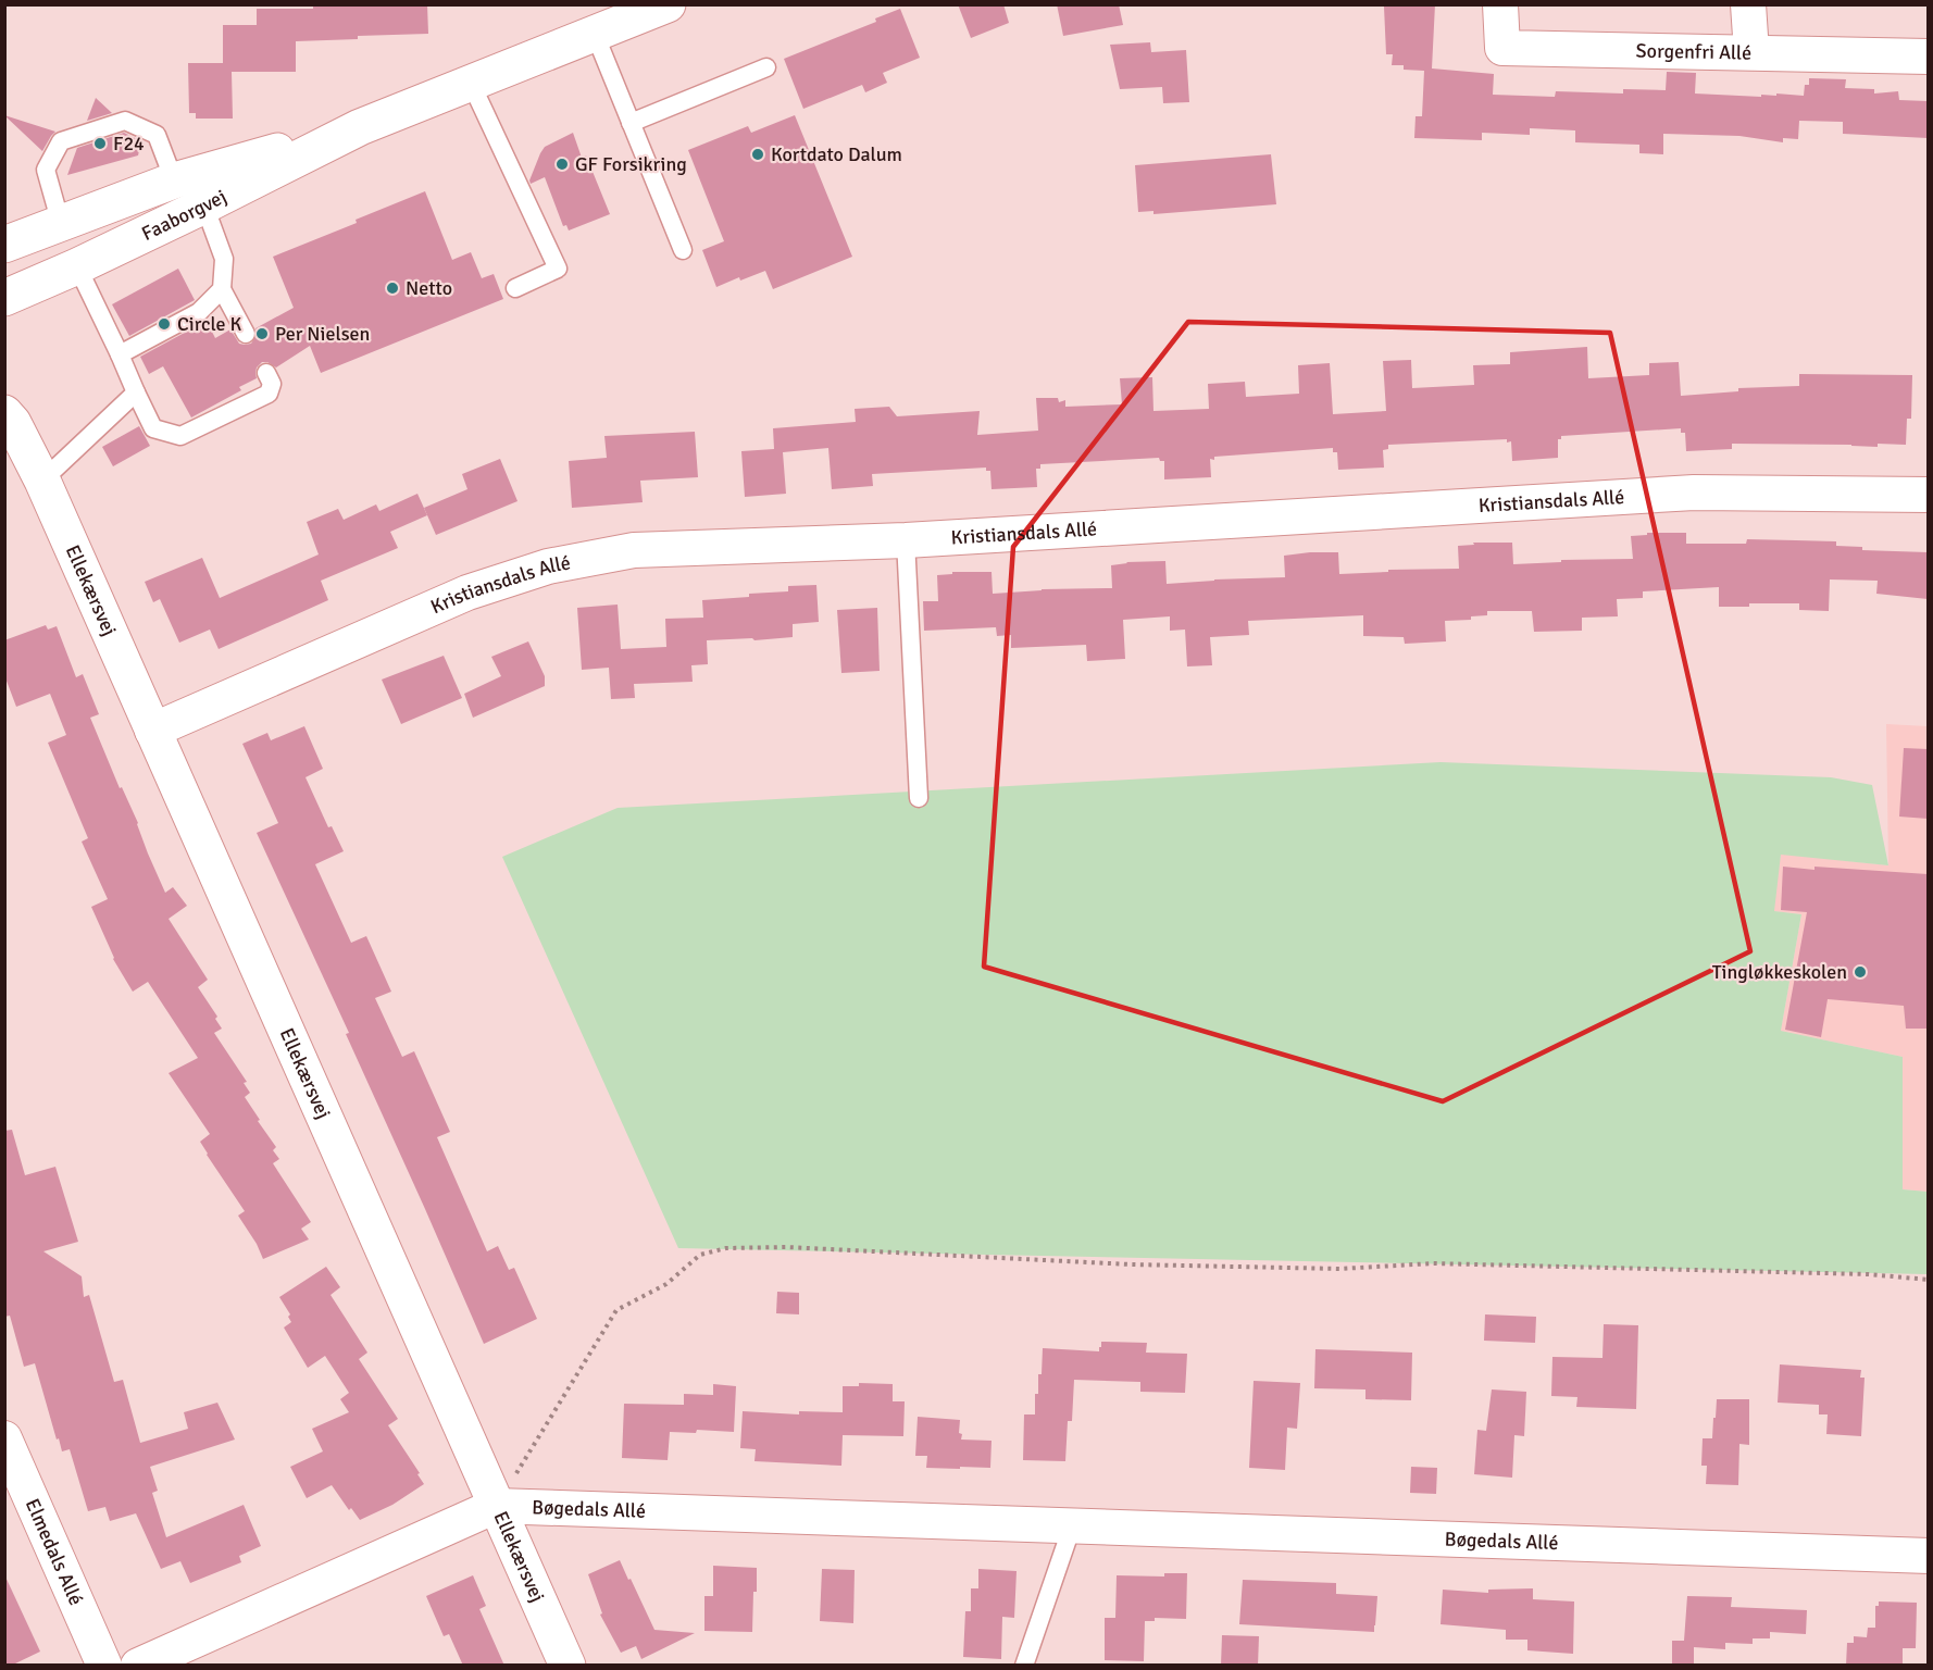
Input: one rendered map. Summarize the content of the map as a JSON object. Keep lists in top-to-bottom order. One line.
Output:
{"streets":{"street":["Sorgenfri Allé","Faaborgvej","Kristiansdals Allé","Ellekærsvej","Bøgedals Allé","Elmedals Allé"]},"crossings":[["Kristiansdals Allé","Ellekærsvej"],["Ellekærsvej","Bøgedals Allé"]],"places":["F24","Kortdato Dalum","GF Forsikring","Netto","Circle K","Per Nielsen","Tingløkkeskolen"]}
